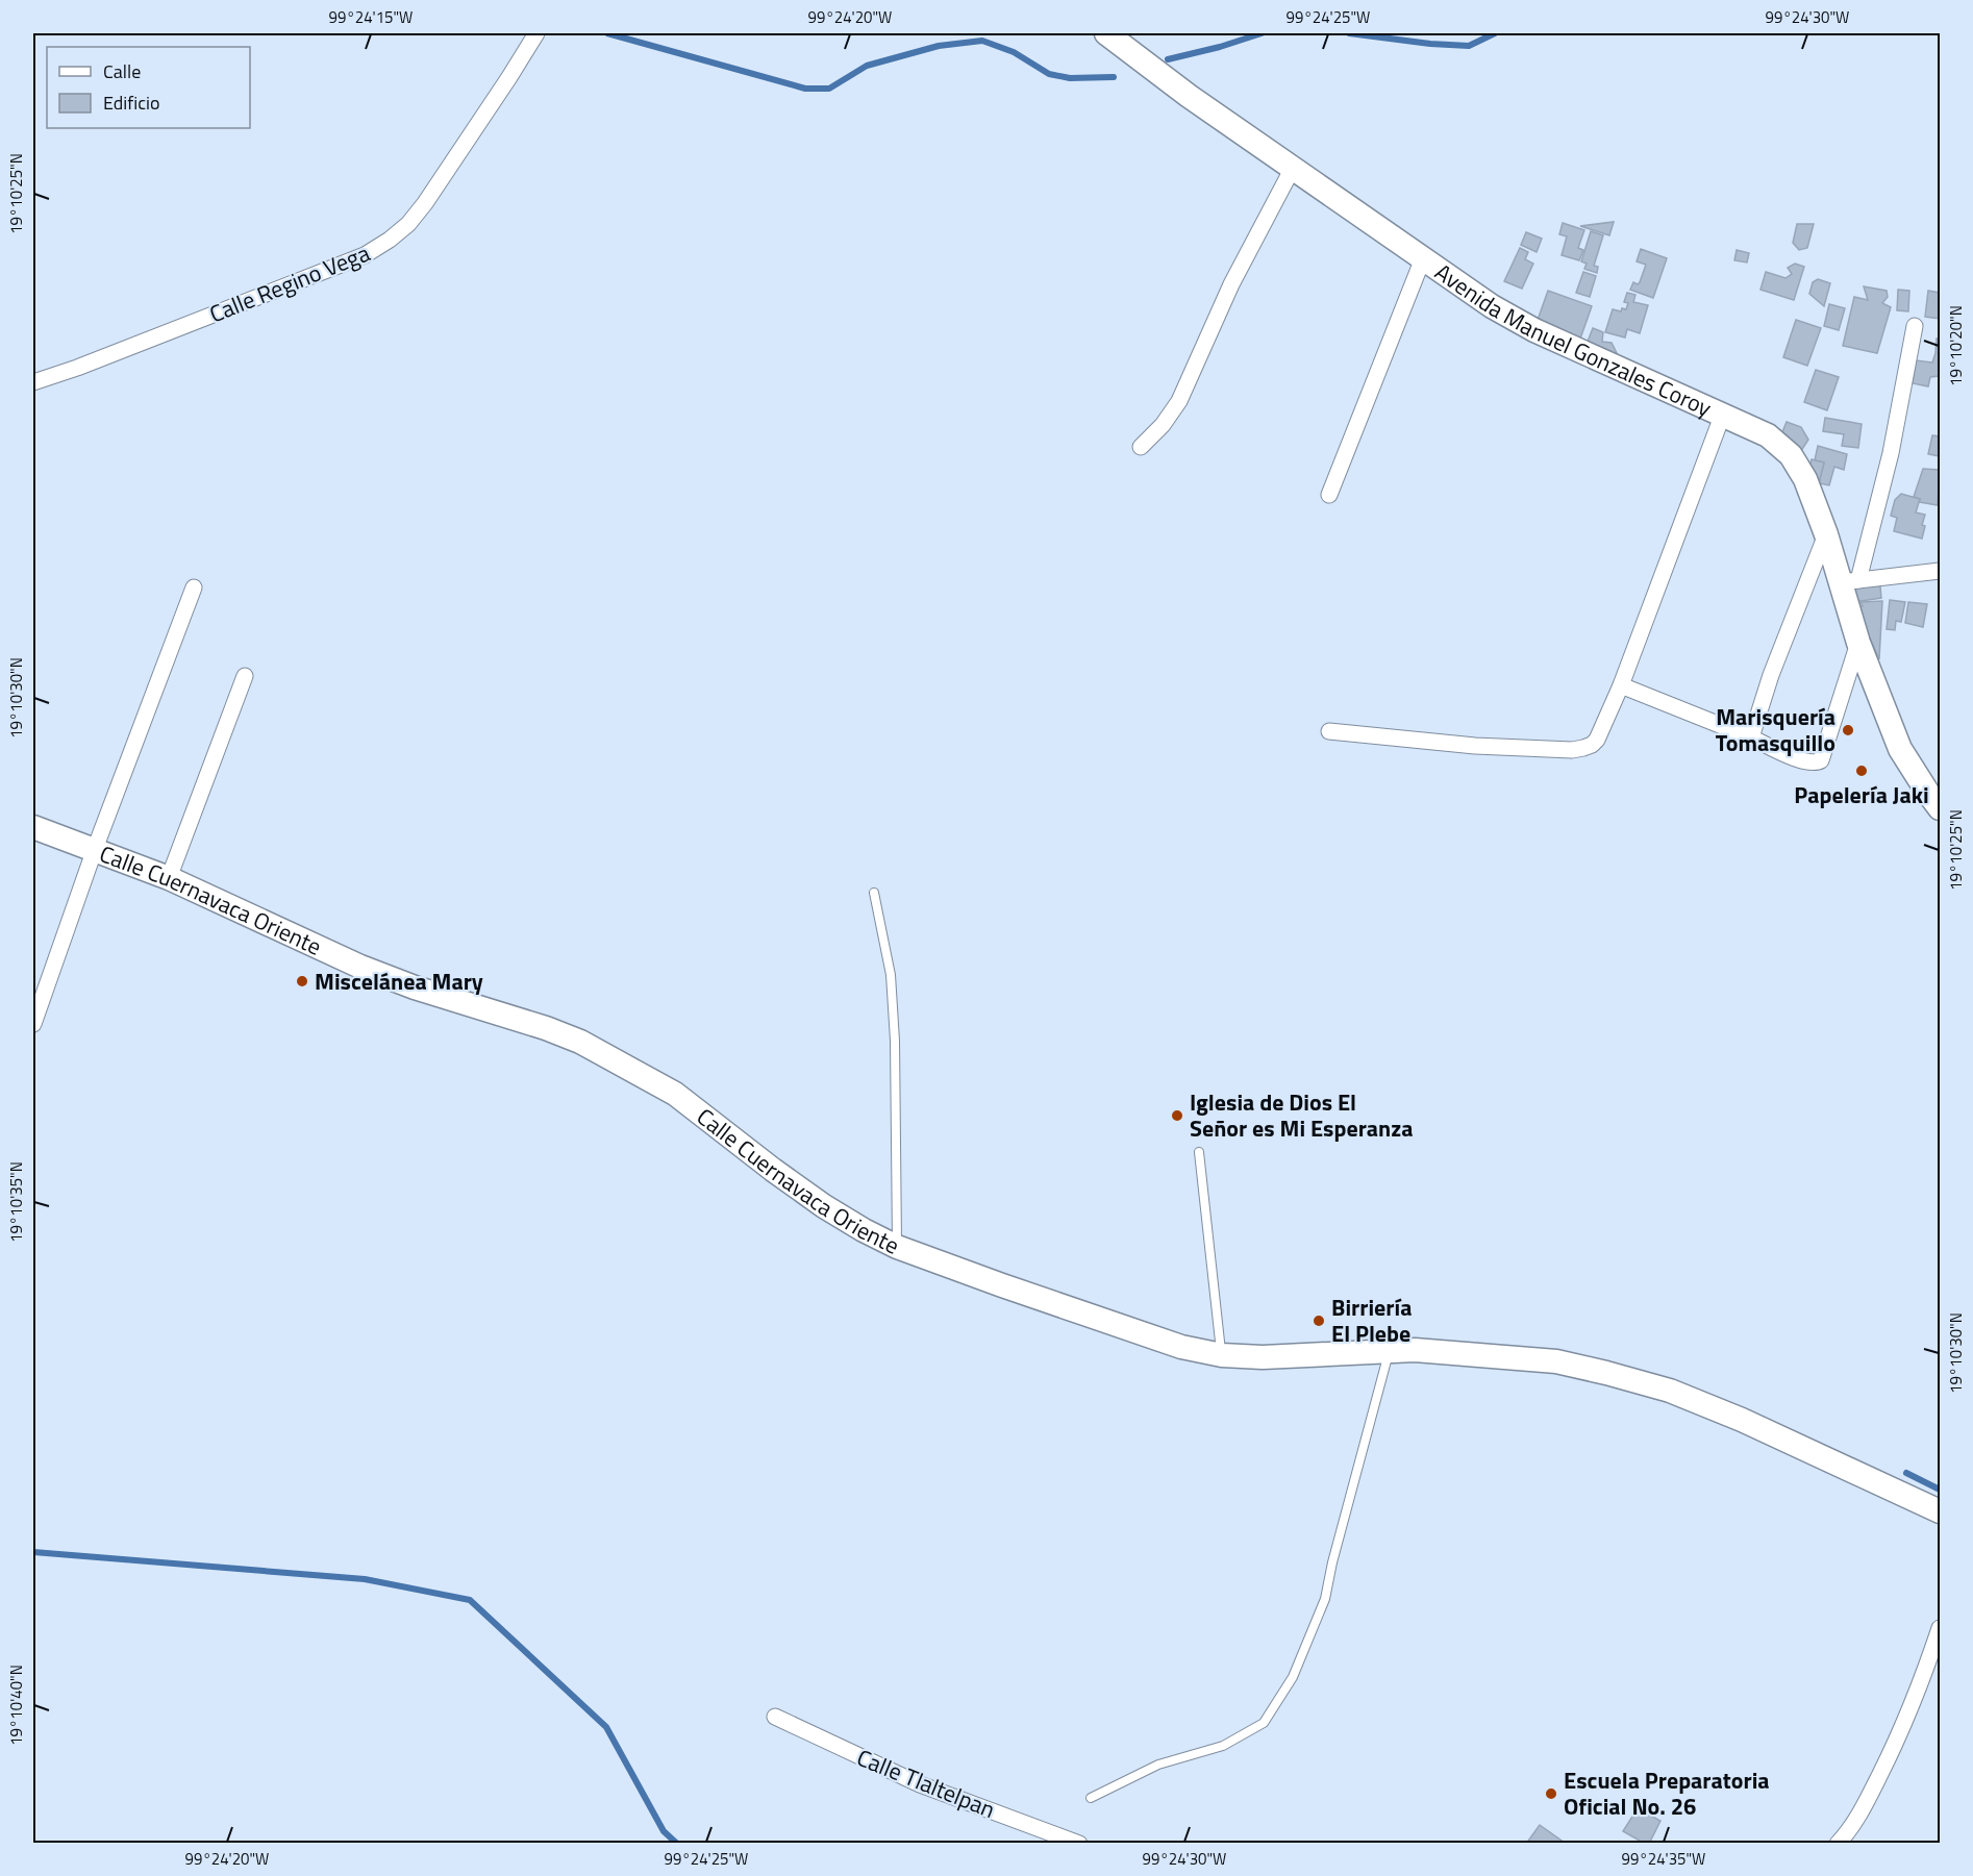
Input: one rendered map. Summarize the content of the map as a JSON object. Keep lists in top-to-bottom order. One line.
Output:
{"streets":{"main road":["Avenida Manuel Gonzales Coroy","Calle Cuernavaca Oriente"],"street":["Calle Regino Vega","Calle Tlaltelpan"]},"places":["Marisquería Tomasquillo","Papelería Jaki","Miscelánea Mary","Iglesia de Dios El Señor es Mi Esperanza","Birriería El Plebe","Escuela Preparatoria Oficial No. 26"],"legend":["Calle","Edificio"],"coordinates":["99°24'15\"W","99°24'20\"W","99°24'25\"W","99°24'30\"W","19°10'25\"N","19°10'20\"N","19°10'30\"N","19°10'35\"N","19°10'40\"N","99°24'35\"W"]}
